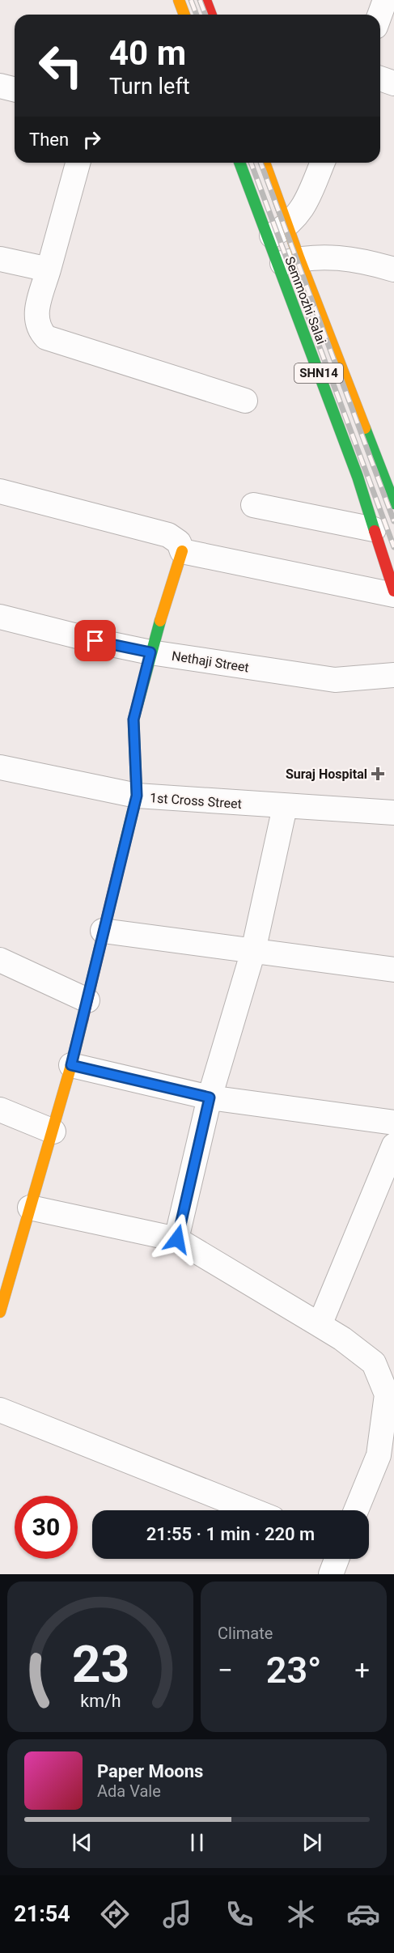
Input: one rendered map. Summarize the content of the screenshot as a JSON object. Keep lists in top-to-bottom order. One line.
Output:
{"streets":{"main road":["Semmozhi Salai","SHN14"],"street":["Nethaji Street","1st Cross Street"]},"places":{"health":["Suraj Hospital"]},"page":{"turn":["40 m","Turn left"],"then":"Then","limit":"30","trip":"21:55 · 1 min · 220 m","tile":"Climate","heat":["−","23°","+"],"song":["Paper Moons","Ada Vale"],"tabs":"21:54","gauge":["23","km/h"]}}
